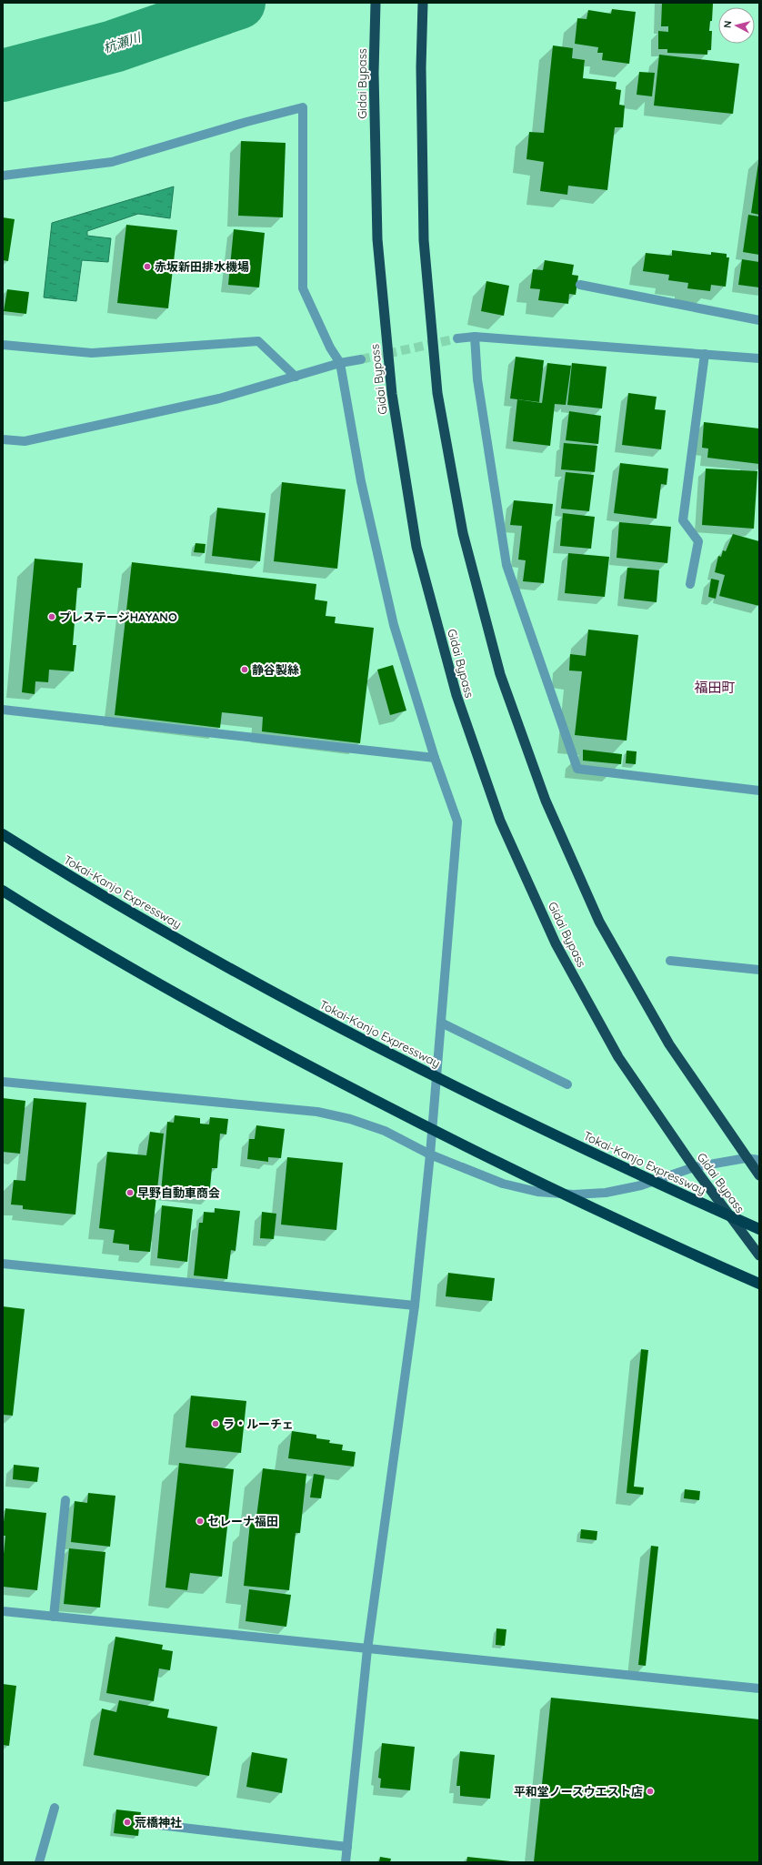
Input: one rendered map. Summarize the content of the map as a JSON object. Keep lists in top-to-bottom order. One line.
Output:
{"streets":{"highway":["Gidai Bypass","Tokai-Kanjo Expressway"]},"districts":["福田町"],"water":["杭瀬川"],"places":["赤坂新田排水機場","プレステージHAYANO","静谷製絲","早野自動車商会","ラ・ルーチェ","セレーナ福田","平和堂ノースウエスト店","荒橋神社"],"north":"left"}
